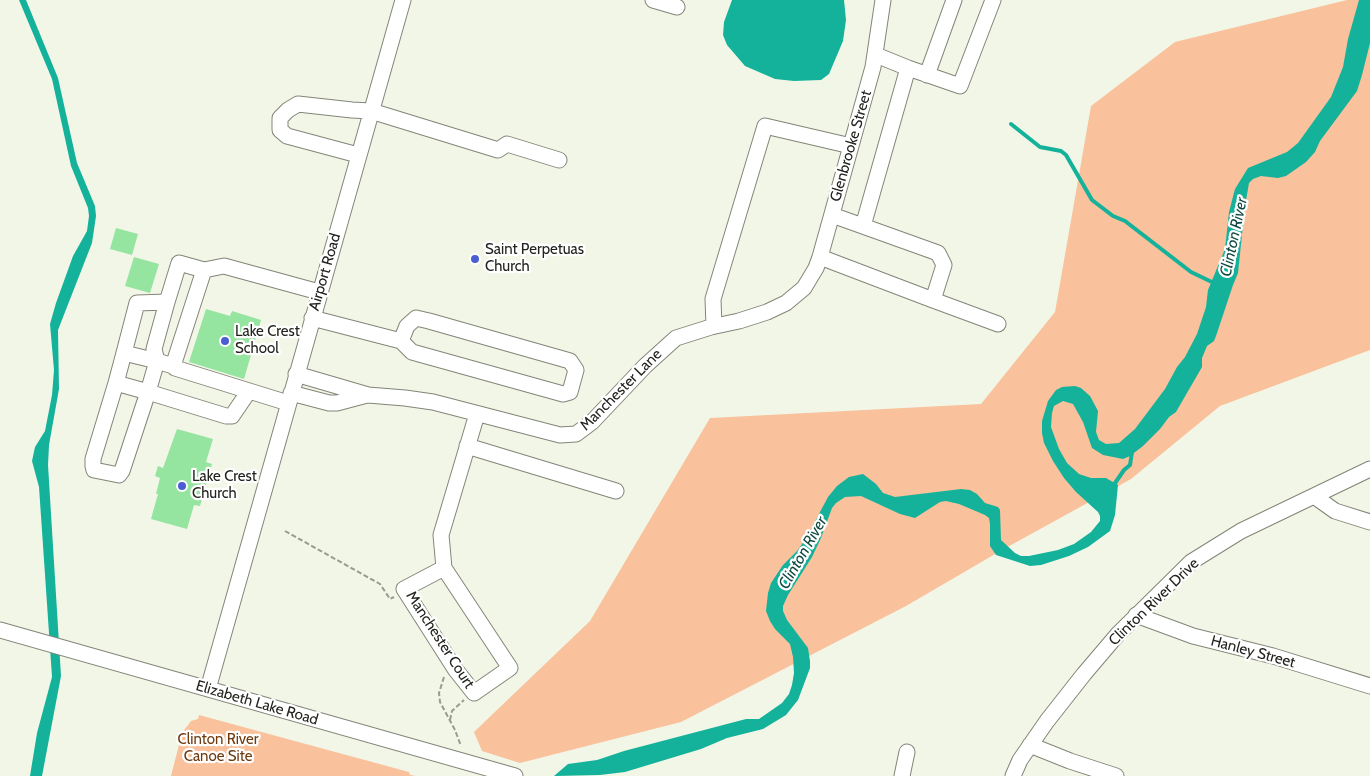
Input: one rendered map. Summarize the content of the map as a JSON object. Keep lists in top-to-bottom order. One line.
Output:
{"streets":{"street":["Glenbrooke Street","Airport Road","Manchester Lane","Clinton River Drive","Manchester Court","Hanley Street","Elizabeth Lake Road"]},"crossings":[["Glenbrooke Street","Manchester Lane"],["Airport Road","Manchester Lane"],["Airport Road","Elizabeth Lake Road"],["Manchester Lane","Manchester Court"],["Clinton River Drive","Hanley Street"]],"water":["Clinton River"],"parks":["Clinton River Canoe Site"],"places":["Saint Perpetuas Church","Lake Crest School","Lake Crest Church"]}
